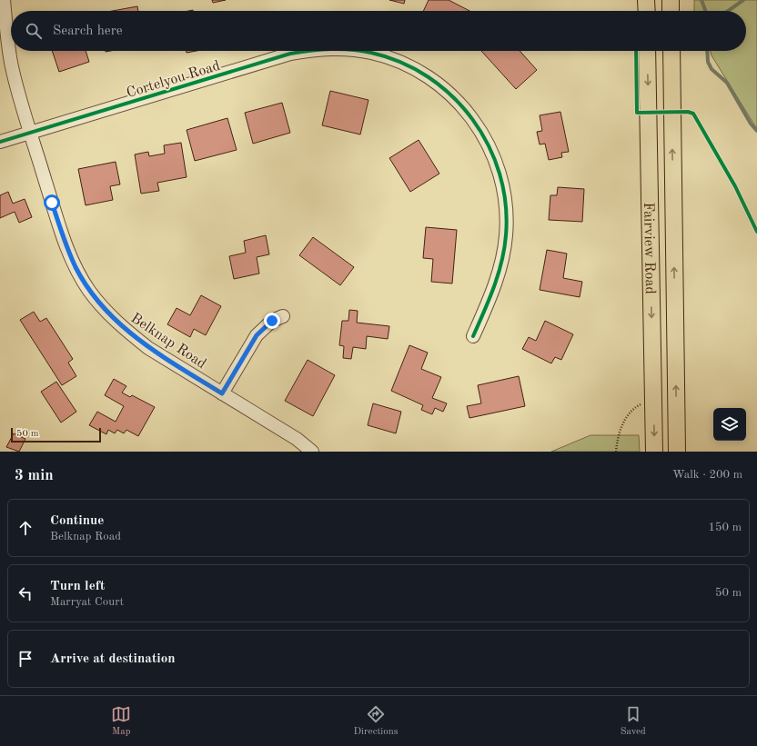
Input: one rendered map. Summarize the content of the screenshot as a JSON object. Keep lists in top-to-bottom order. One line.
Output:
{"streets":{"main road":["Fairview Road"],"street":["Cortelyou Road","Belknap Road"]},"crossings":[["Cortelyou Road","Belknap Road"]],"scale_bar":"50 m","page":{"search":"Search here","scale":"50 m","heading":["3 min","Walk · 200 m"],"list":[["Continue","Belknap Road","150 m"],["Turn left","Marryat Court","50 m"],"Arrive at destination"],"nav":["Map","Directions","Saved"]}}
